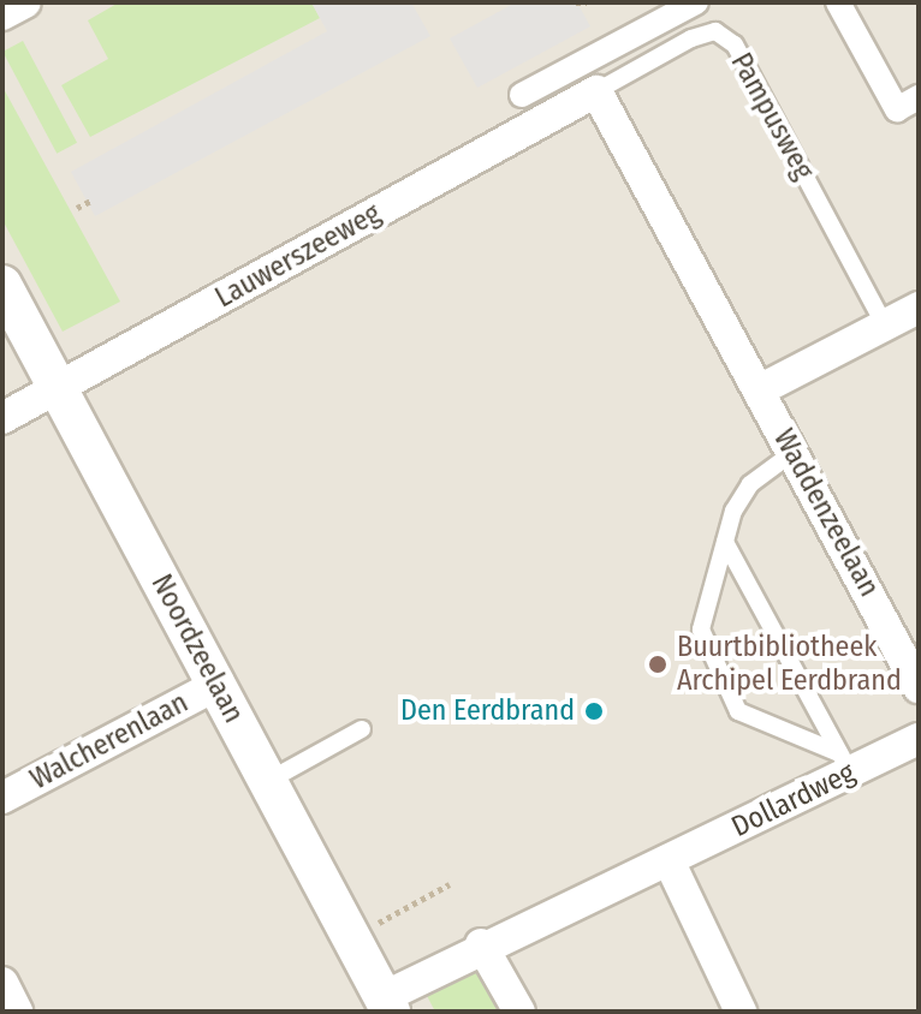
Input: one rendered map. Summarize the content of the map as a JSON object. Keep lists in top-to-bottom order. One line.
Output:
{"streets":{"street":["Pampusweg","Lauwerszeeweg","Waddenzeelaan","Noordzeelaan","Walcherenlaan","Dollardweg"]},"crossings":[["Pampusweg","Lauwerszeeweg"],["Lauwerszeeweg","Noordzeelaan"],["Noordzeelaan","Walcherenlaan"],["Noordzeelaan","Dollardweg"]],"places":["Buurtbibliotheek Archipel Eerdbrand","Den Eerdbrand"]}
